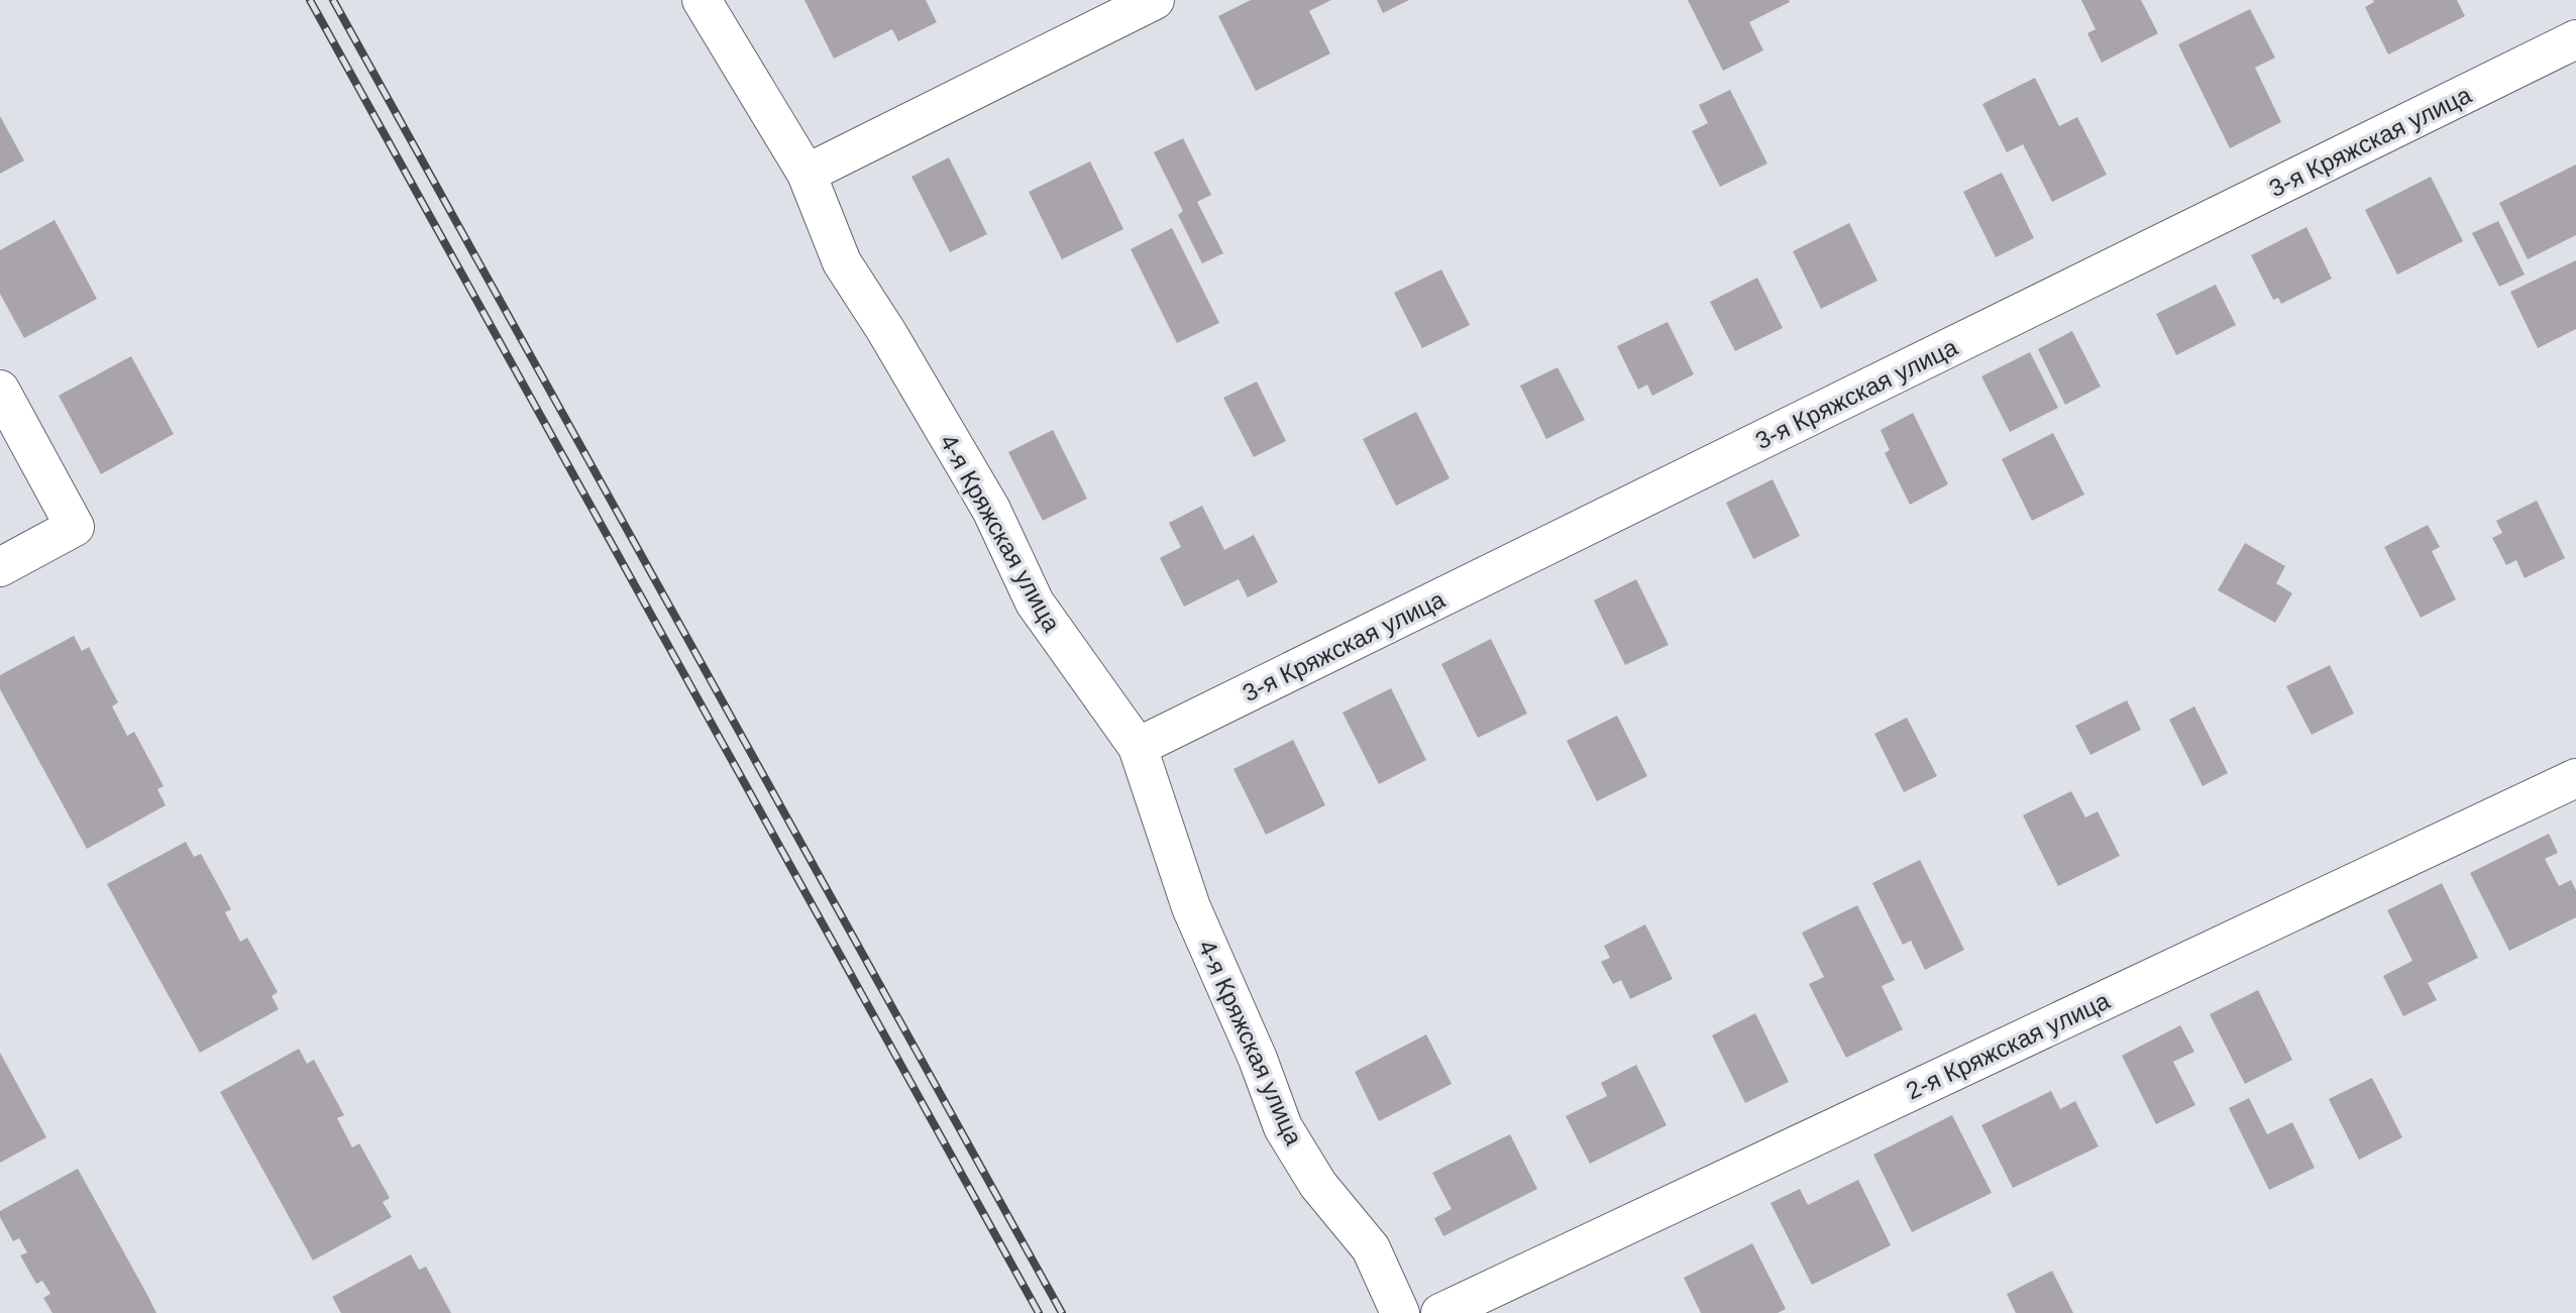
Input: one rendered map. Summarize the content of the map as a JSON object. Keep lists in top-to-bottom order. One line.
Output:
{"streets":{"street":["3-я Кряжская улица","4-я Кряжская улица","2-я Кряжская улица"]},"crossings":[["3-я Кряжская улица","4-я Кряжская улица"]]}
